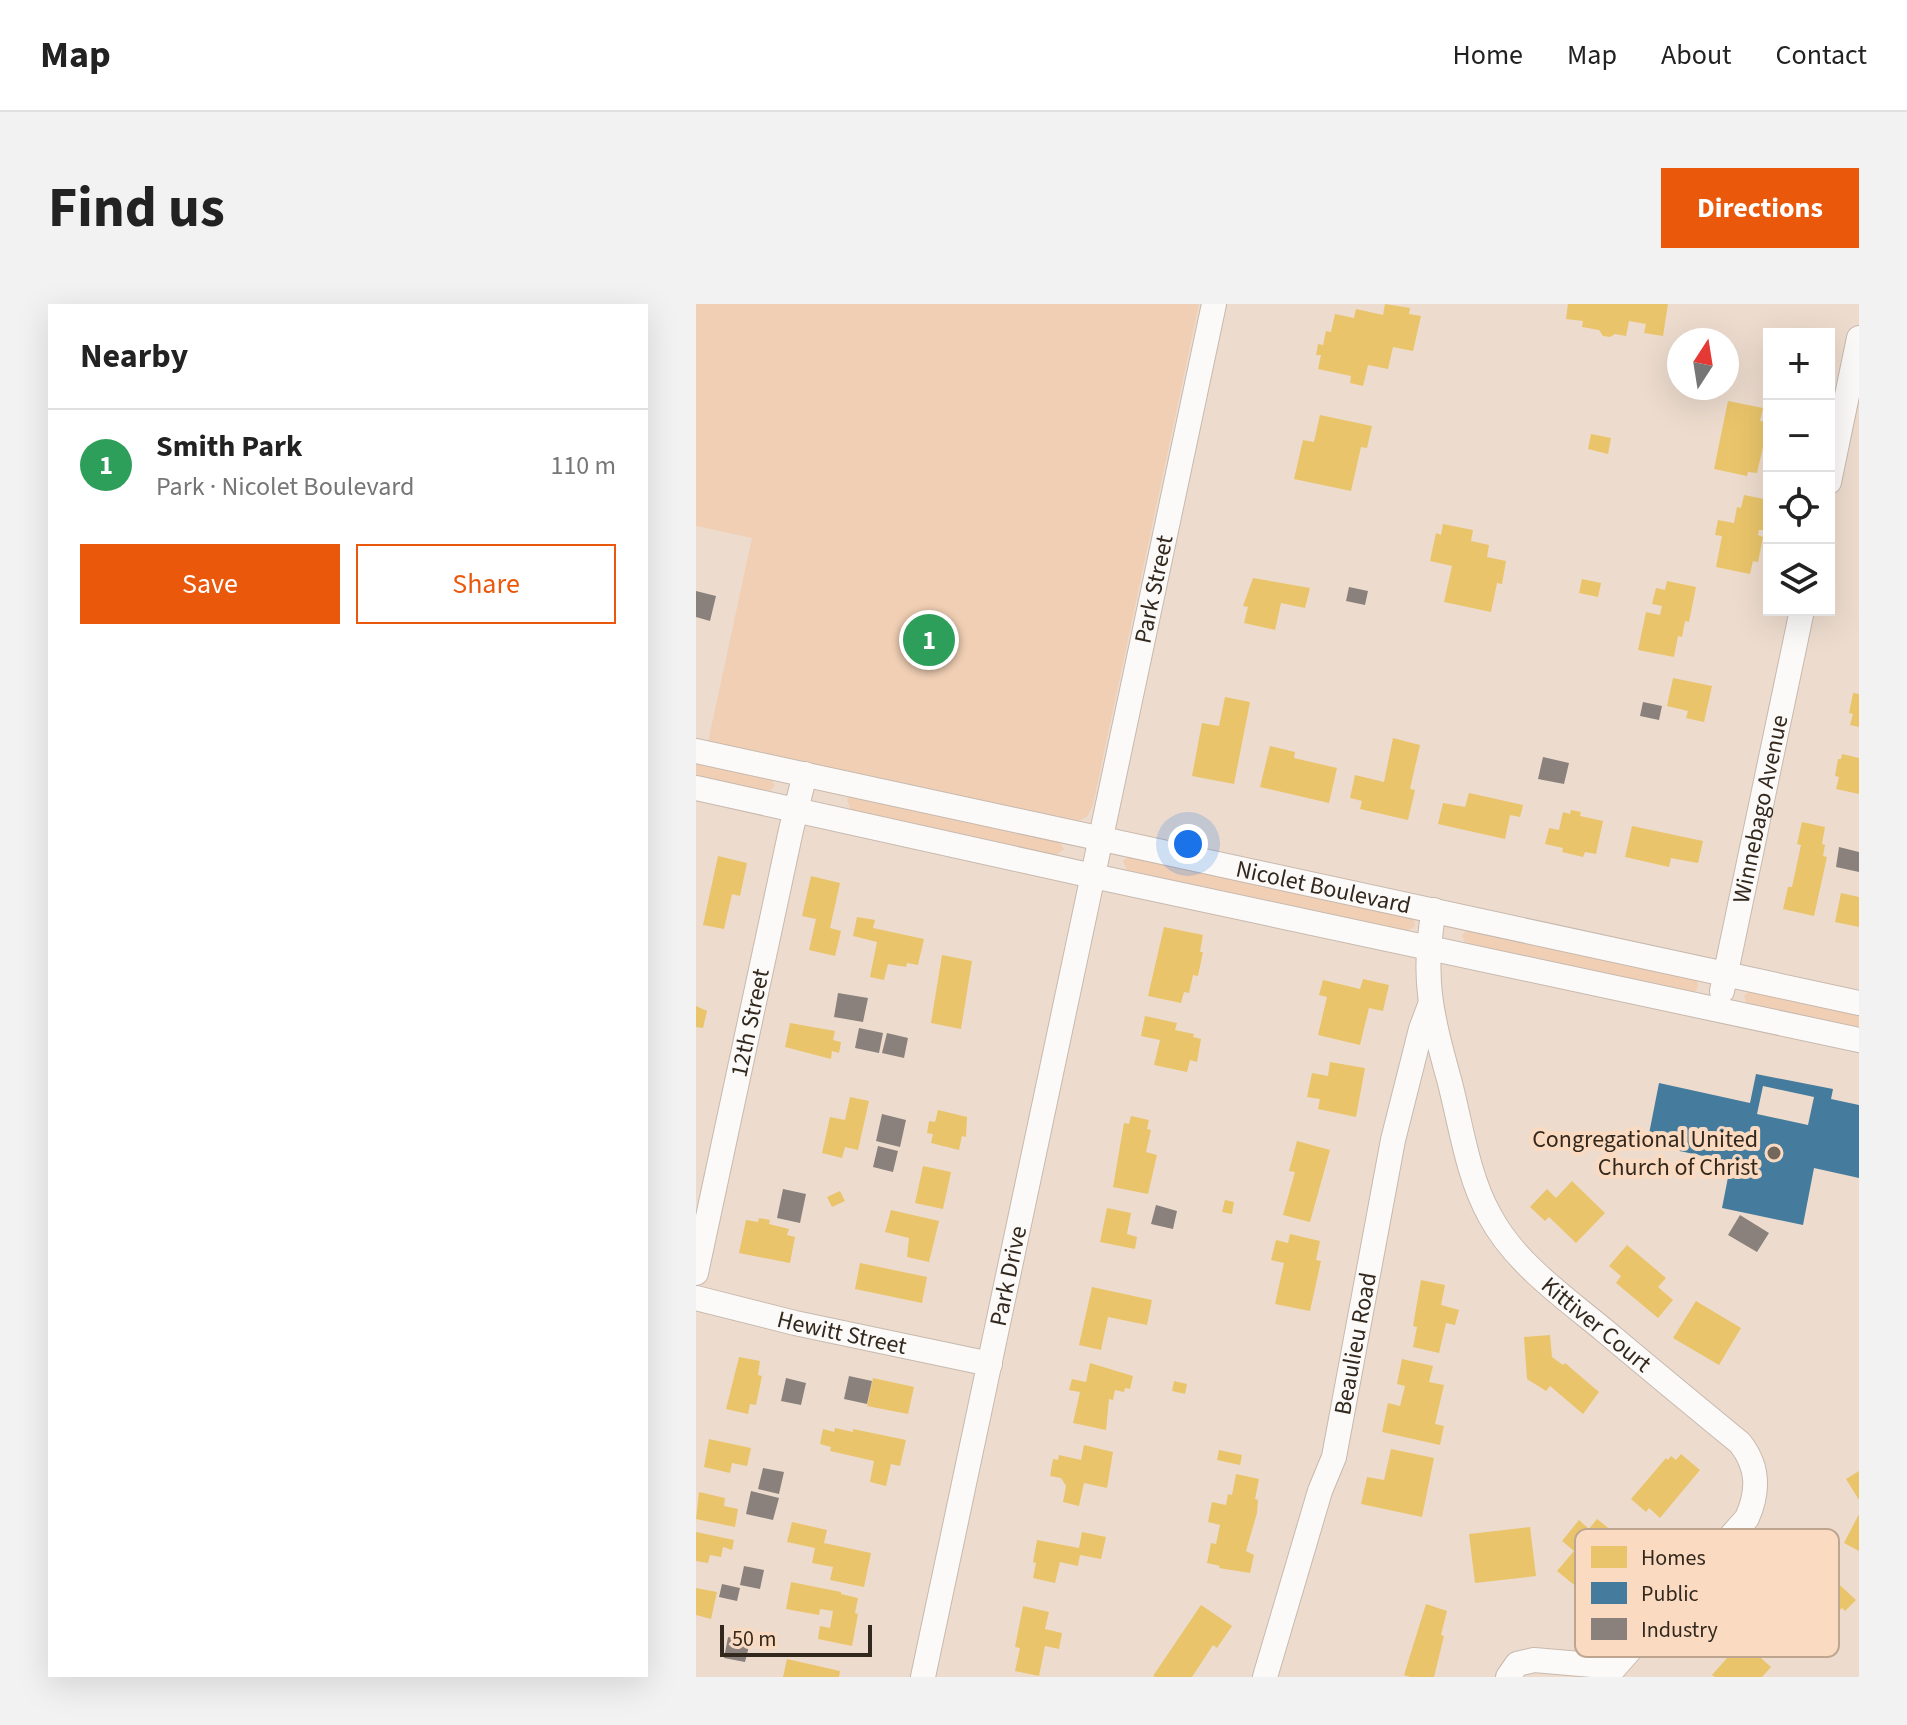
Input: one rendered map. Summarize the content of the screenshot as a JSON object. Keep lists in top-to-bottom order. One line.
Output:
{"streets":{"street":["Park Street","Winnebago Avenue","Nicolet Boulevard","12th Street","Park Drive","Kittiver Court","Hewitt Street","Beaulieu Road"]},"crossings":[["Park Street","Nicolet Boulevard"],["Park Street","Park Drive"],["Winnebago Avenue","Nicolet Boulevard"],["Nicolet Boulevard","12th Street"],["Nicolet Boulevard","Park Drive"],["Nicolet Boulevard","Kittiver Court"],["Park Drive","Hewitt Street"],["Kittiver Court","Beaulieu Road"]],"places":["Congregational United Church of Christ"],"legend":["Homes","Public","Industry"],"scale_bar":"50 m","north":"top","page":{"header":"Map","nav":["Home","Map","About","Contact"],"buttons":["Directions",["Save","Share"]],"title":"Find us","heading":"Nearby","map_buttons":["+","−"],"list":[{"mark":"1","name":"Smith Park","note":"Park · Nicolet Boulevard","value":"110 m"}],"pins":"1","scale":"50 m"}}
